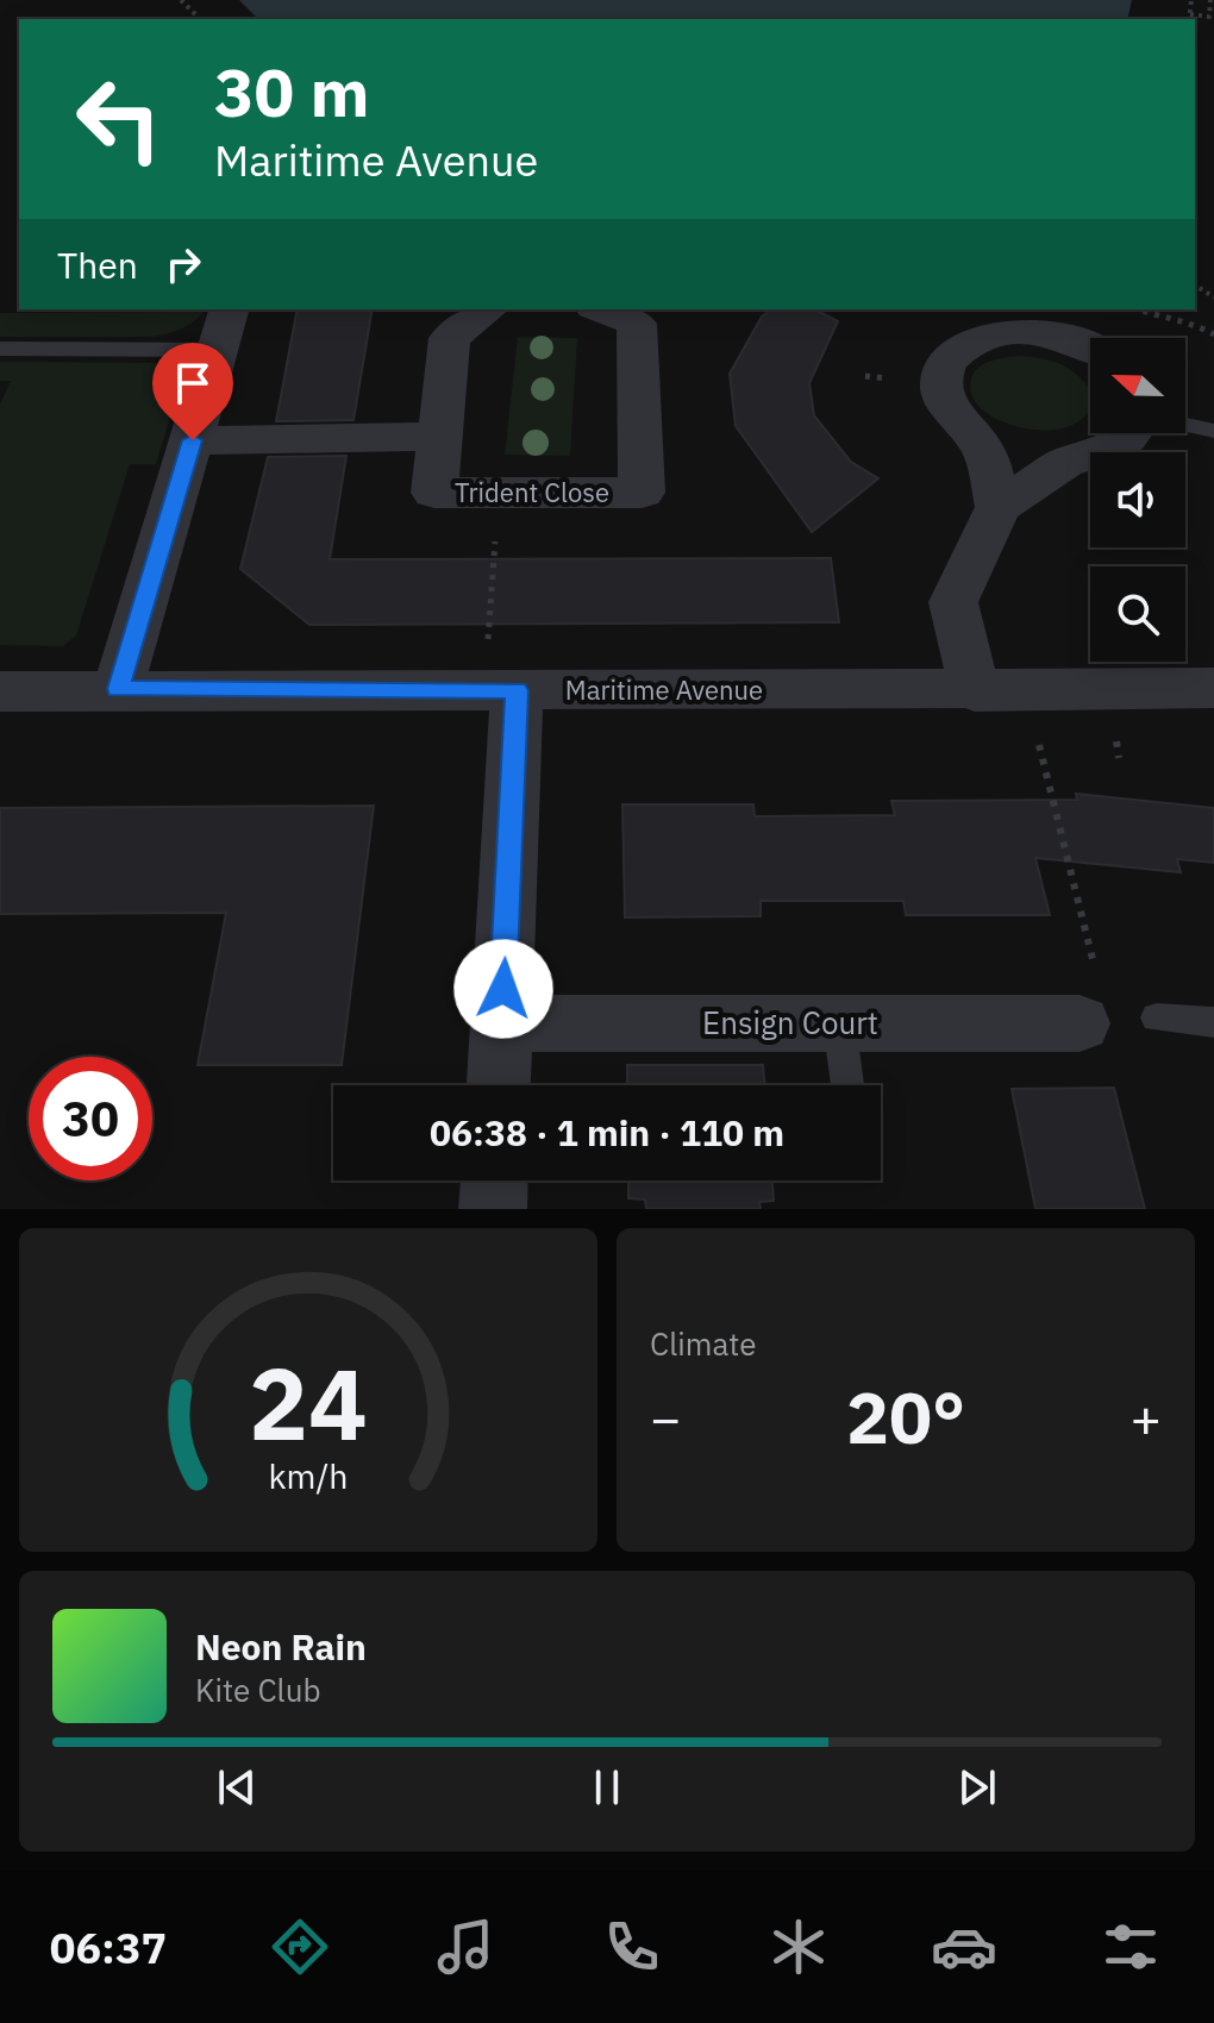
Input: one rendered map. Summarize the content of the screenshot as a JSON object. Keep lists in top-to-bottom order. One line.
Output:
{"streets":{"street":["Trident Close","Maritime Avenue","Ensign Court"]},"north":"left","page":{"turn":["30 m","Maritime Avenue"],"then":"Then","limit":"30","trip":"06:38 · 1 min · 110 m","tile":"Climate","heat":["−","20°","+"],"song":["Neon Rain","Kite Club"],"tabs":"06:37","gauge":["24","km/h"]}}
